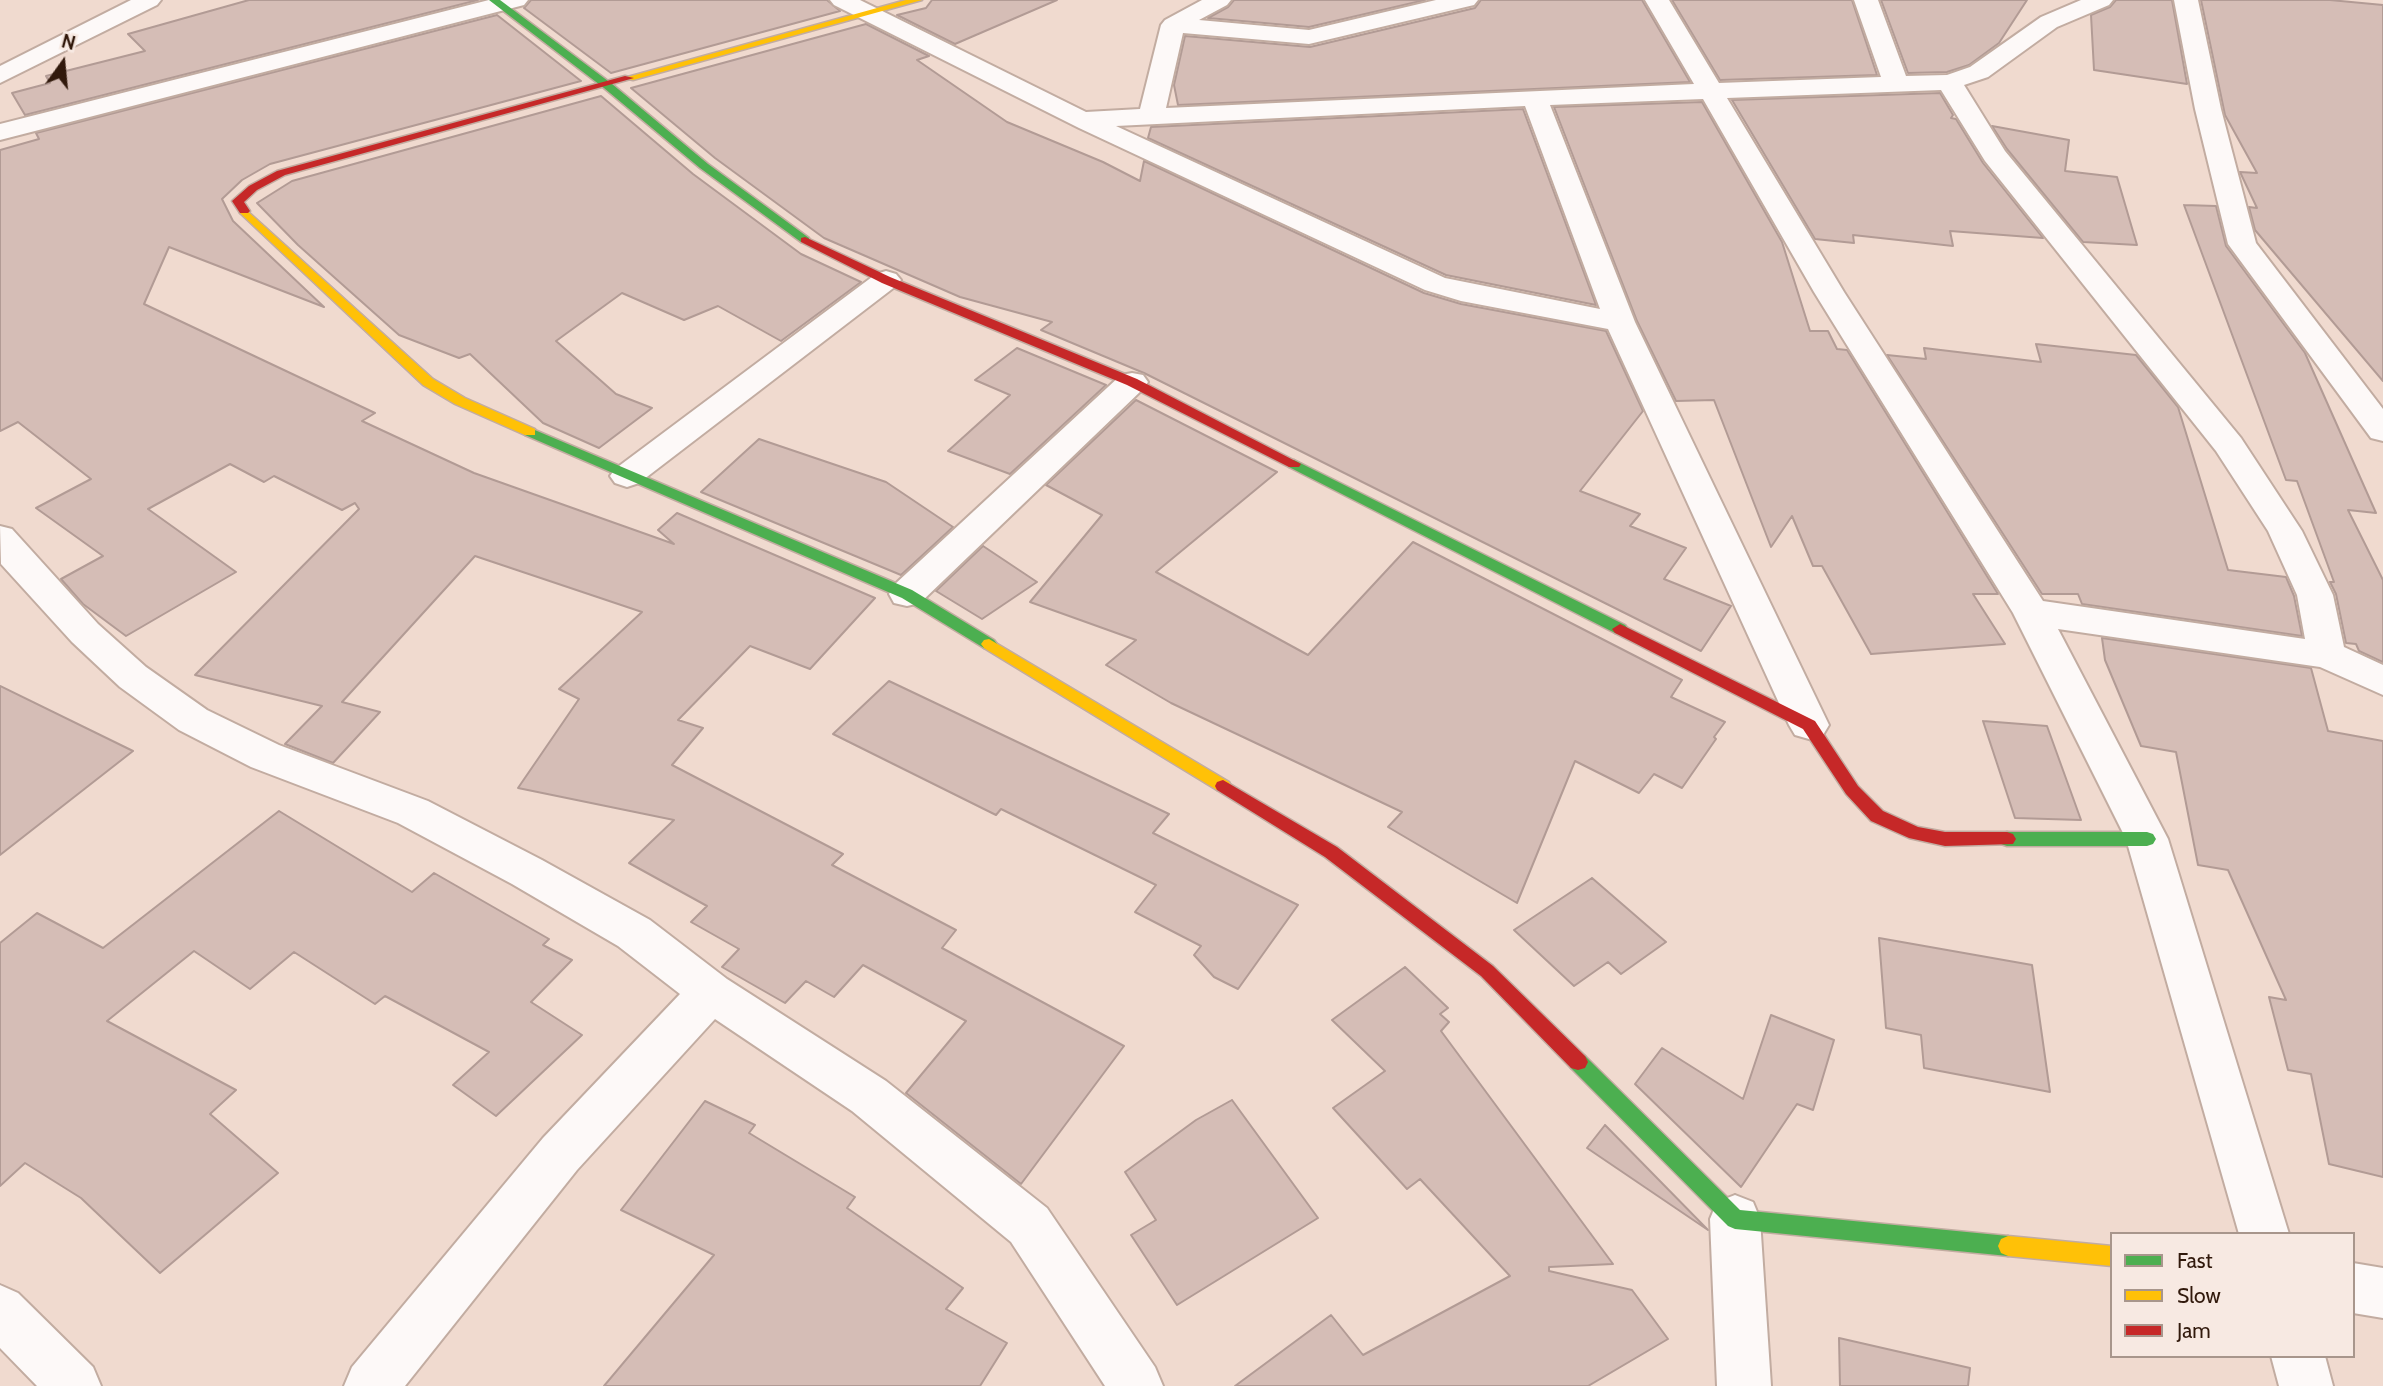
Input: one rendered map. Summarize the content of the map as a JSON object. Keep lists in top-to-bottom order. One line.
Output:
{"legend":["Fast","Slow","Jam"],"north":"top"}
